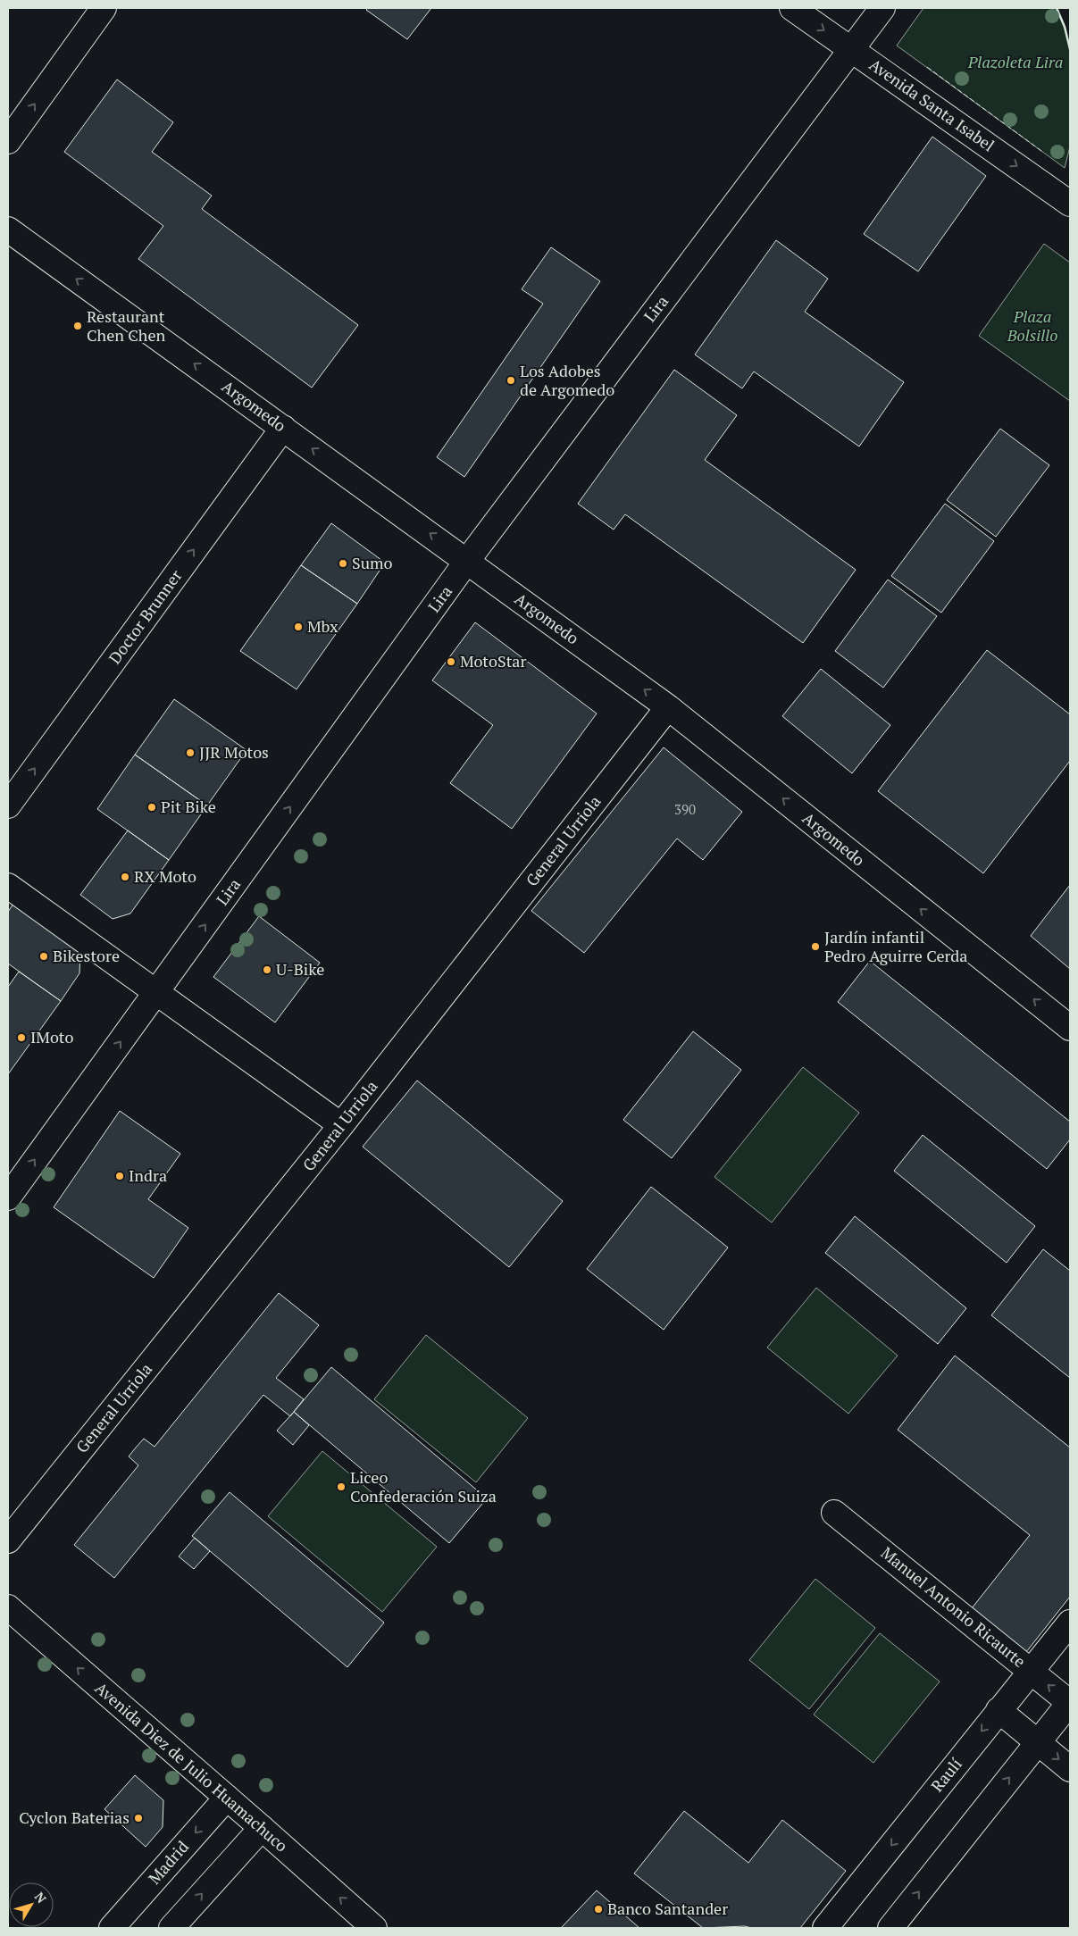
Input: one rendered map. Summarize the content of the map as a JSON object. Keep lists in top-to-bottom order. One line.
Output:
{"streets":{"street":["Avenida Santa Isabel","Lira","Argomedo","Doctor Brunner","General Urriola","Manuel Antonio Ricaurte","Avenida Diez de Julio Huamachuco","Raulí","Madrid"]},"crossings":[["Avenida Santa Isabel","Lira"],["Lira","Argomedo"],["Argomedo","Doctor Brunner"],["Argomedo","General Urriola"],["Manuel Antonio Ricaurte","Raulí"],["Avenida Diez de Julio Huamachuco","Madrid"]],"one_way":["Avenida Santa Isabel","Lira","Argomedo","Doctor Brunner","Avenida Diez de Julio Huamachuco"],"parks":["Plazoleta Lira","Plaza Bolsillo"],"places":["Restaurant Chen Chen","Los Adobes de Argomedo","Sumo","Mbx","MotoStar","JJR Motos","Pit Bike","RX Moto","Jardín infantil Pedro Aguirre Cerda","Bikestore","U-Bike","IMoto","Indra","Liceo Confederación Suiza","Cyclon Baterias","Banco Santander"],"house_numbers":["390"],"north":"top right"}
